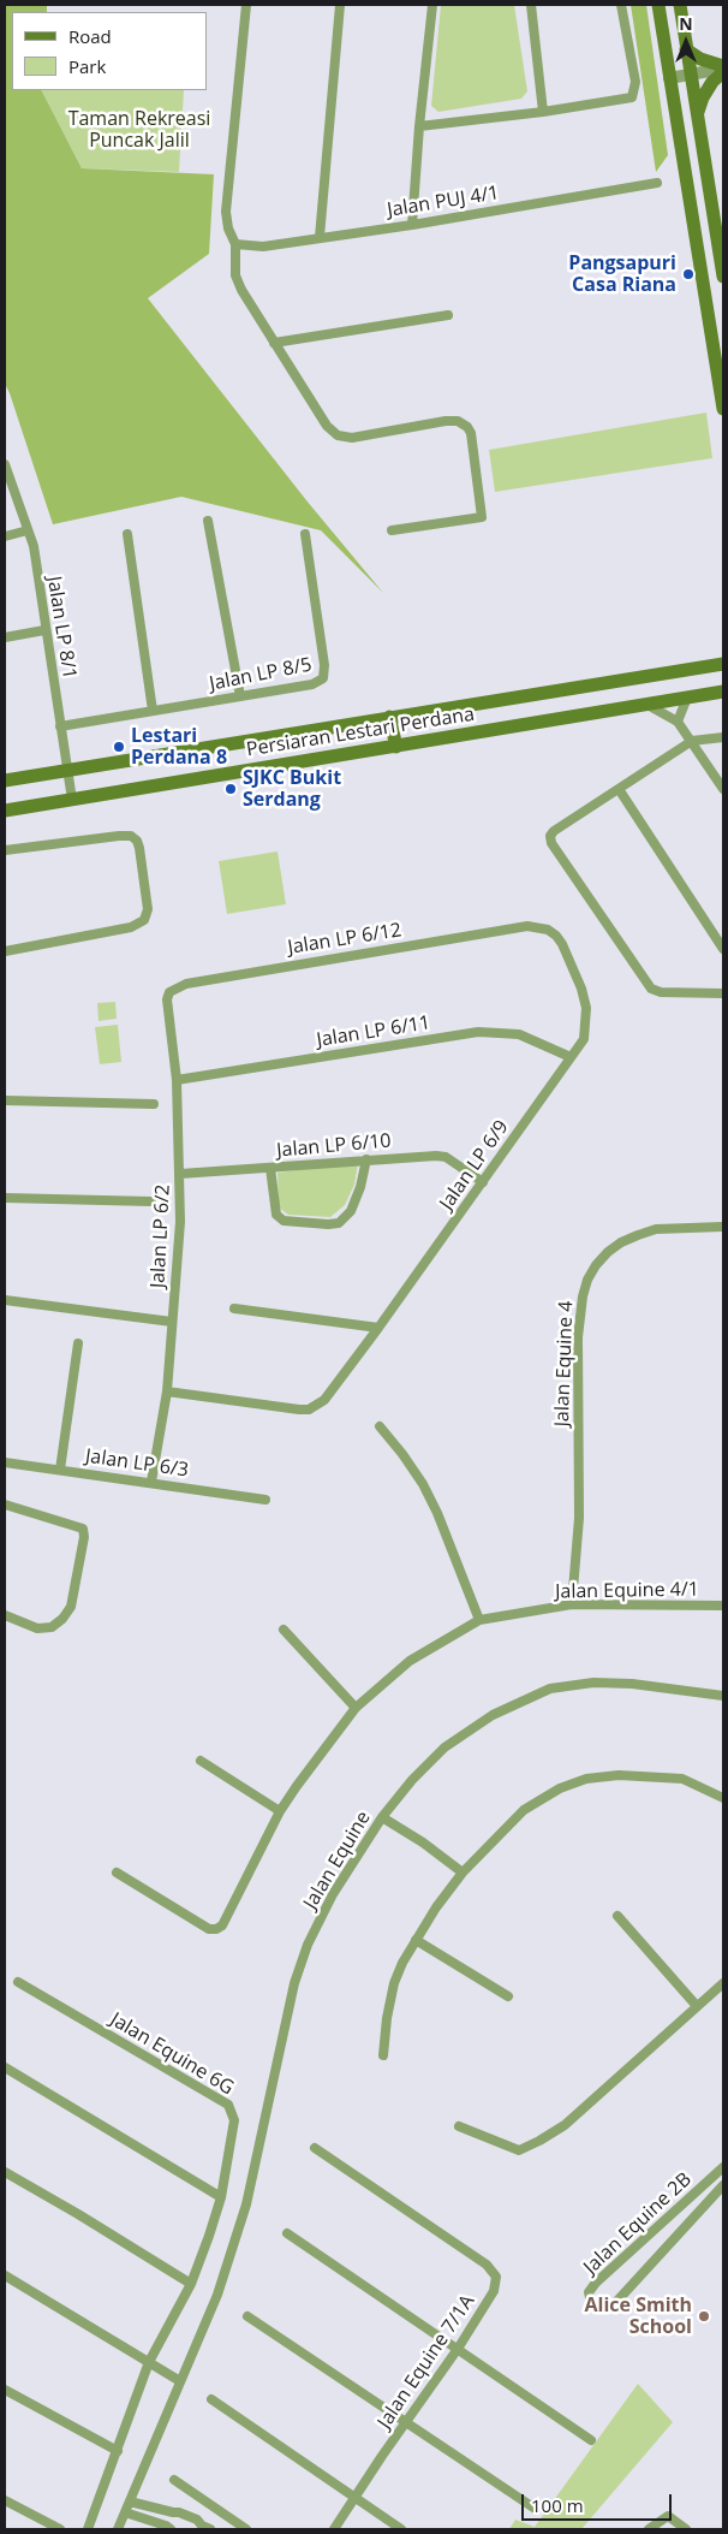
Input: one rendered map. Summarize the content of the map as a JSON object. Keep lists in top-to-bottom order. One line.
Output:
{"streets":{"main road":["Persiaran Lestari Perdana"],"street":["Jalan PUJ 4/1","Jalan LP 8/1","Jalan LP 8/5","Jalan LP 6/12","Jalan LP 6/11","Jalan LP 6/10","Jalan LP 6/9","Jalan LP 6/2","Jalan Equine 4","Jalan LP 6/3","Jalan Equine 4/1","Jalan Equine","Jalan Equine 6G","Jalan Equine 2B","Jalan Equine 7/1A"]},"crossings":[["Jalan LP 8/1","Jalan LP 8/5"],["Jalan LP 8/1","Persiaran Lestari Perdana"],["Jalan LP 6/12","Jalan LP 6/9"],["Jalan LP 6/12","Jalan LP 6/2"],["Jalan LP 6/11","Jalan LP 6/9"],["Jalan LP 6/11","Jalan LP 6/2"],["Jalan LP 6/10","Jalan LP 6/9"],["Jalan LP 6/10","Jalan LP 6/2"],["Jalan LP 6/9","Jalan LP 6/2"],["Jalan LP 6/2","Jalan LP 6/3"],["Jalan Equine 4","Jalan Equine 4/1"]],"parks":["Taman Rekreasi Puncak Jalil"],"places":["Pangsapuri Casa Riana","Lestari Perdana 8","SJKC Bukit Serdang","Alice Smith School"],"legend":["Road","Park"],"scale_bar":"100 m","north":"top"}
